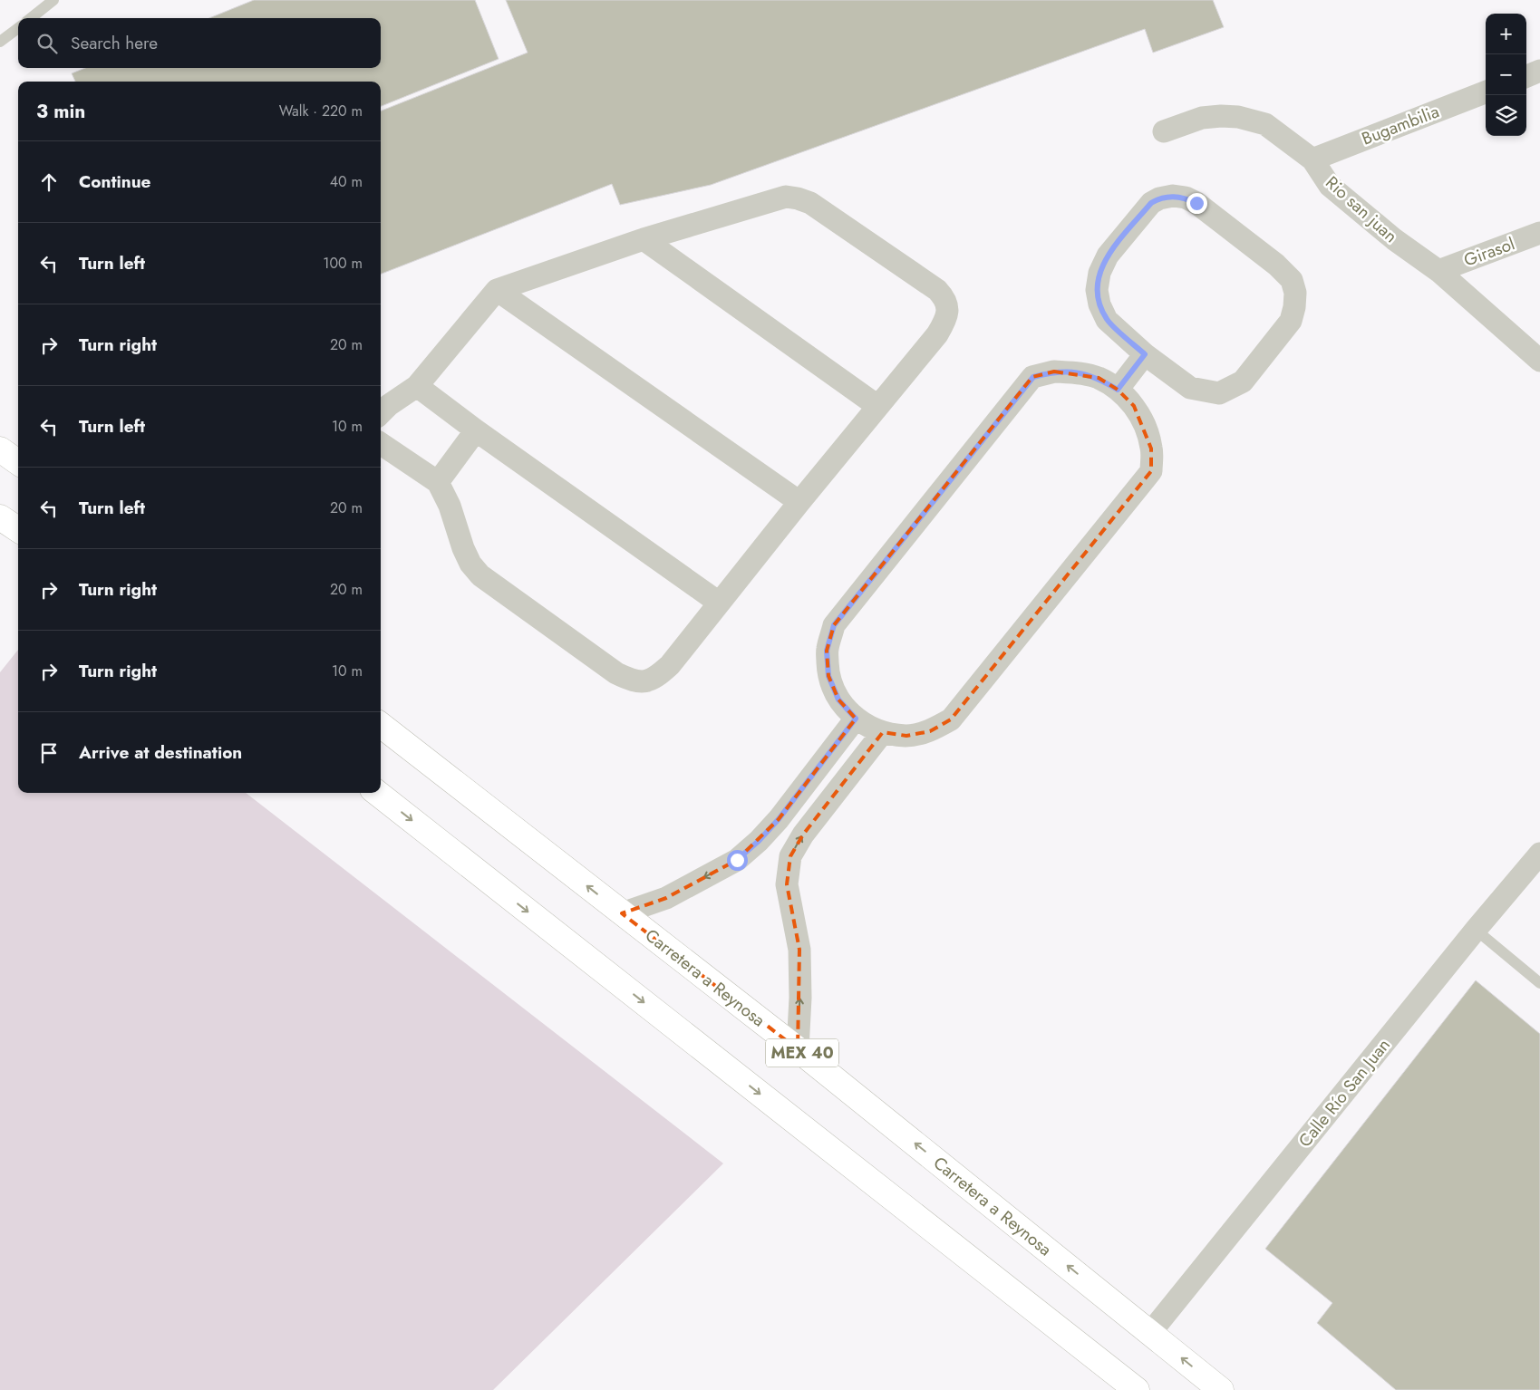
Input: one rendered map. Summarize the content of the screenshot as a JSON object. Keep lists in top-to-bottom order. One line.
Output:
{"streets":{"main road":["Carretera a Reynosa","MEX 40"],"street":["Bugambilia","Rio san juan","Girasol","Calle Río San Juan"]},"crossings":[["Bugambilia","Rio san juan"],["Rio san juan","Girasol"],["Carretera a Reynosa","Calle Río San Juan"]],"page":{"map_buttons":["+","−"],"search":"Search here","heading":["3 min","Walk · 220 m"],"list":[["Continue","40 m"],["Turn left","100 m"],["Turn right","20 m"],["Turn left","10 m"],["Turn left","20 m"],["Turn right","20 m"],["Turn right","10 m"],"Arrive at destination"]}}
